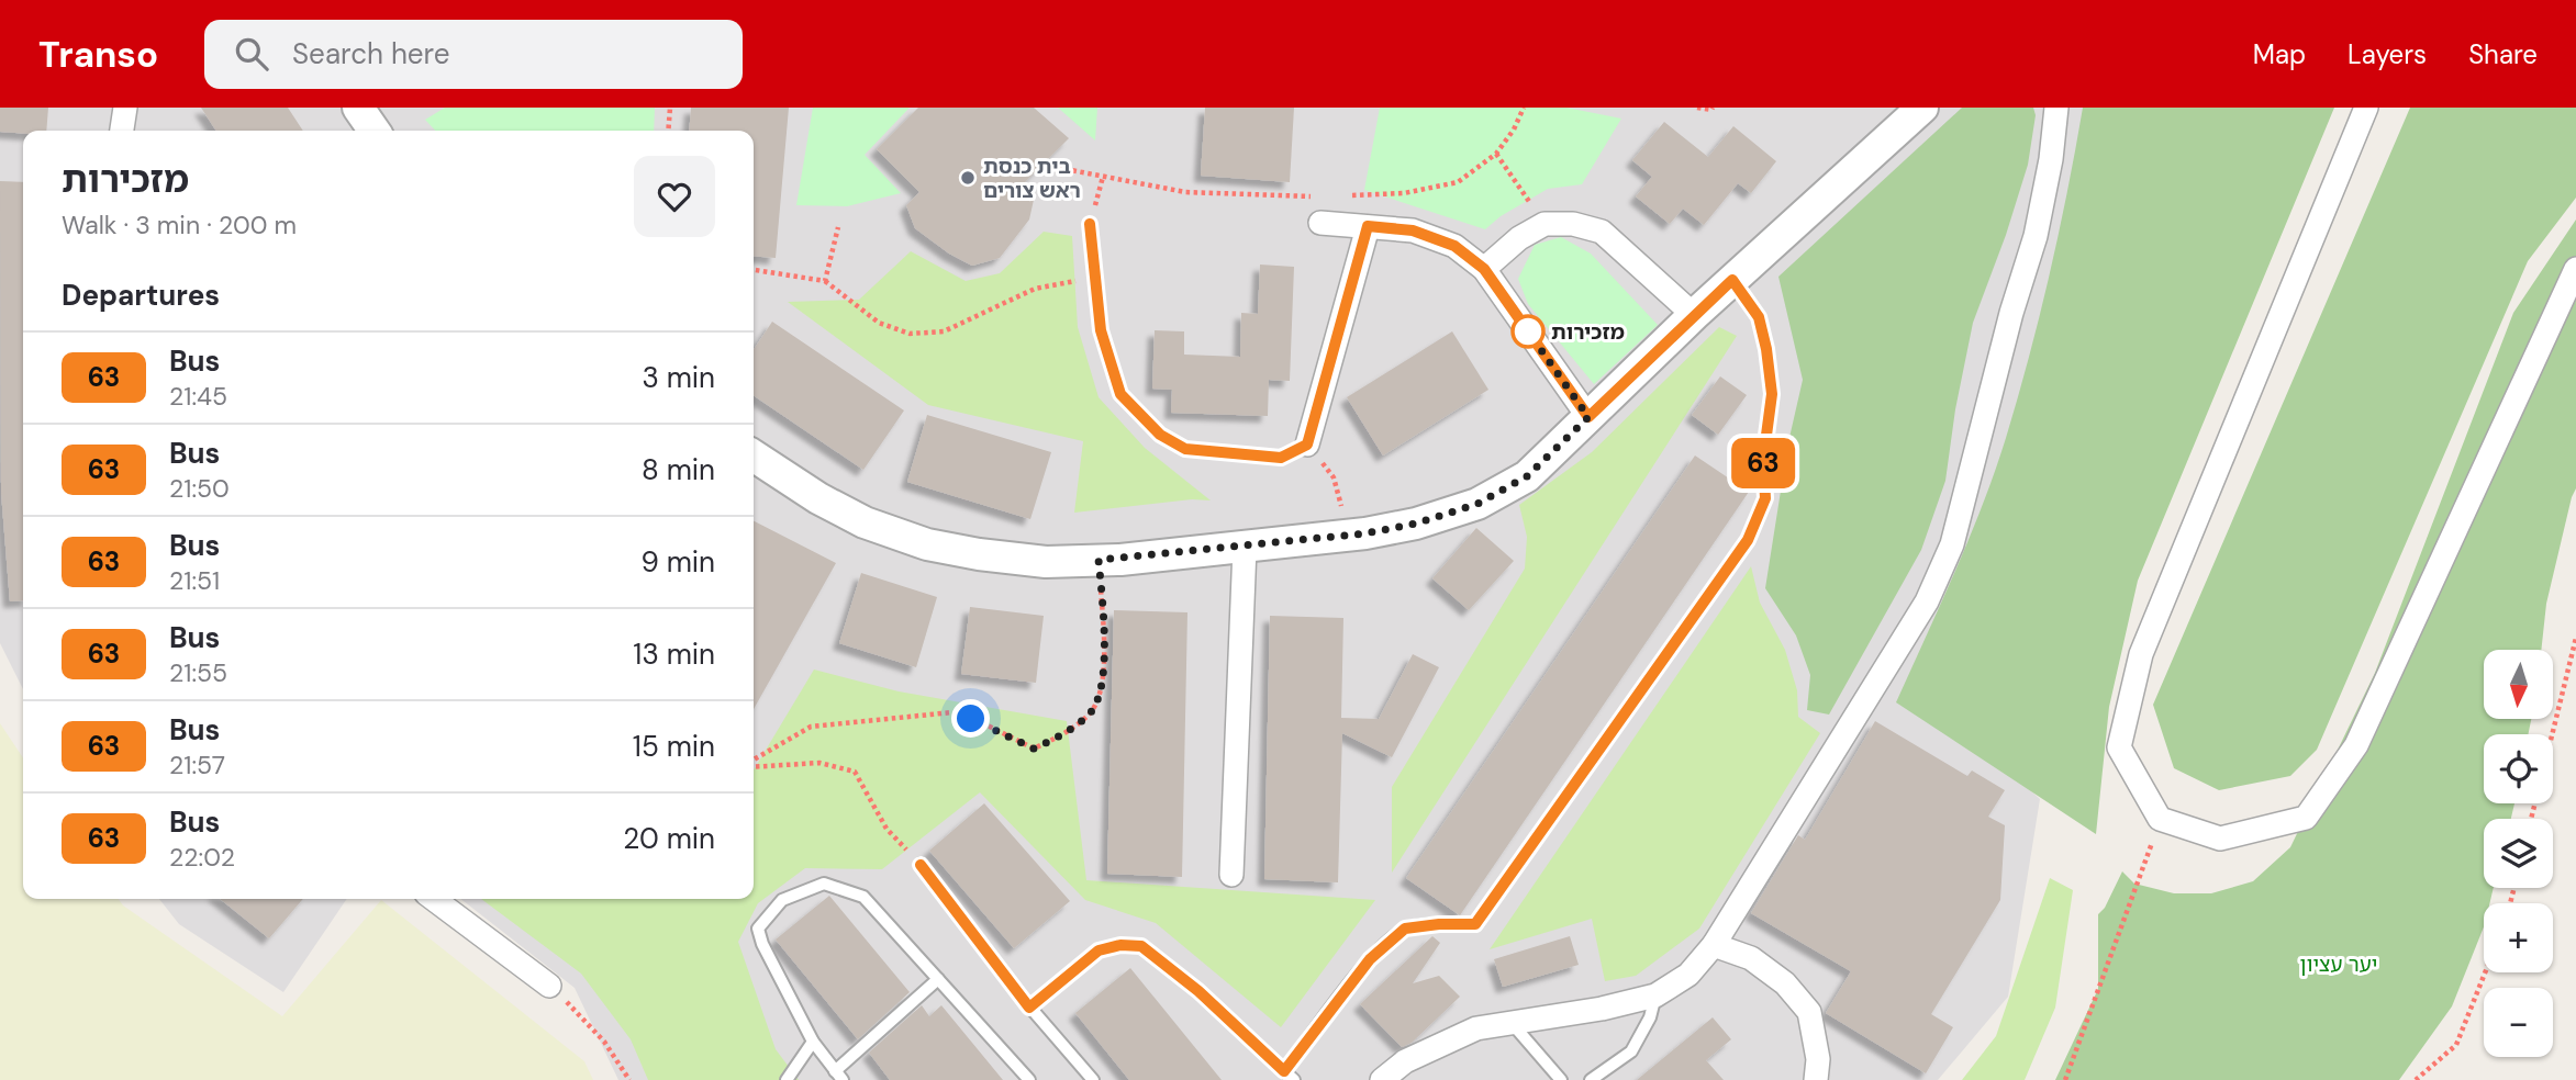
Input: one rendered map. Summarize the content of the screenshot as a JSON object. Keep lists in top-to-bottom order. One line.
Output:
{"parks":["יער עציון"],"places":["בית כנסת ראש צורים","מזכירות"],"lines":["bus line 63"],"north":"bottom","page":{"header":"Transo","search":"Search here","nav":["Map","Layers","Share"],"on_map":"63","heading":[["מזכירות","Walk · 3 min · 200 m"],"Departures"],"list":[{"mark":"63","name":"Bus","note":"21:45","value":"3 min"},{"mark":"63","name":"Bus","note":"21:50","value":"8 min"},{"mark":"63","name":"Bus","note":"21:51","value":"9 min"},{"mark":"63","name":"Bus","note":"21:55","value":"13 min"},{"mark":"63","name":"Bus","note":"21:57","value":"15 min"},{"mark":"63","name":"Bus","note":"22:02","value":"20 min"}],"map_buttons":["+","−"]}}
